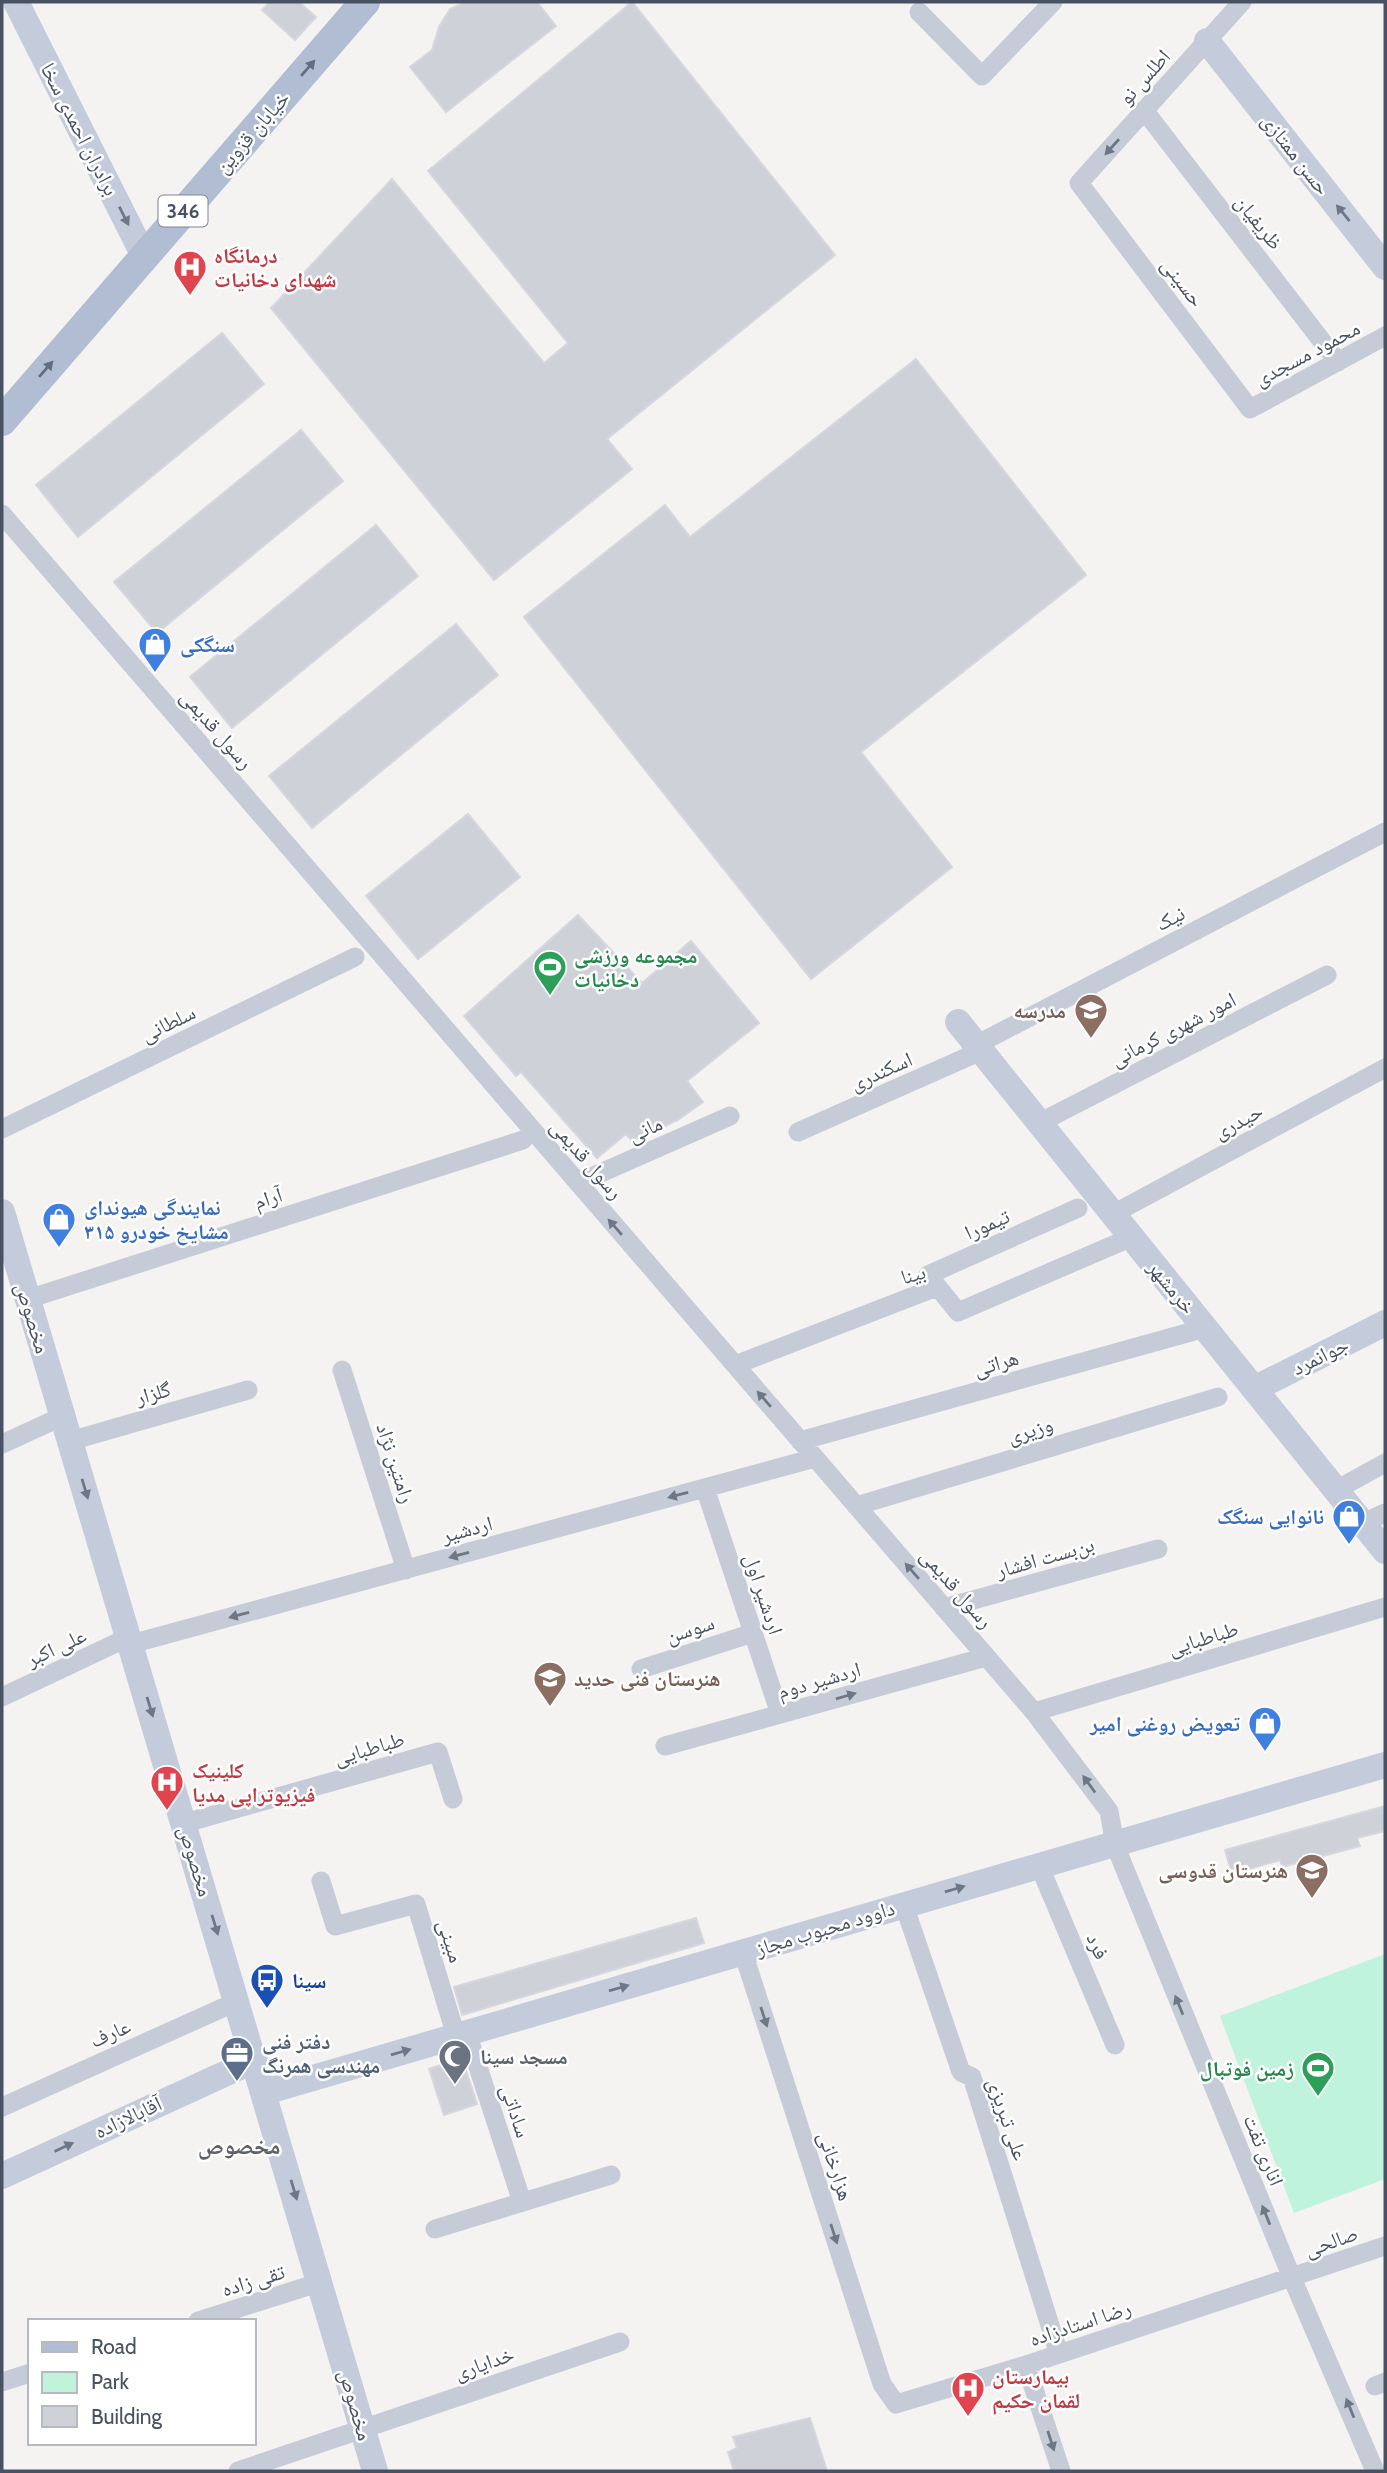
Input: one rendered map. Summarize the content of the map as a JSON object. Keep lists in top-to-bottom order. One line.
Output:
{"streets":{"main road":["برادران احمدی سخا","خیابان قزوین","حسن ممتازی","346","خرمشهر","مخصوص","جوانمرد","داوود محبوب مجاز","آقابالازاده"],"street":["اطلس نو","ظریفیان","حسینی","محمود مسجدی","رسول قدیمی","نیک","سلطانی","امور شهری کرمانی","اسکندری","حیدری","مانی","آرام","تیمورا","بینا","هراتی","گلزار","وزیری","رامتین نژاد","اردشیر","بن‌بست افشار","اردشیر اول","سوسن","طباطبایی","علی اکبر","اردشیر دوم","مبینی","فرد","عارف","ساداتی","علی تبریزی","اناری تفت","هزارخانی","صالحی","تقی زاده","رضا استادزاده","خدایاری"]},"crossings":[["اطلس نو","حسن ممتازی"],["اطلس نو","ظریفیان"],["اطلس نو","حسینی"],["برادران احمدی سخا","خیابان قزوین"],["ظریفیان","محمود مسجدی"],["حسینی","محمود مسجدی"],["رسول قدیمی","مانی"],["رسول قدیمی","بینا"],["رسول قدیمی","هراتی"],["رسول قدیمی","وزیری"],["رسول قدیمی","اردشیر"],["رسول قدیمی","بن‌بست افشار"],["رسول قدیمی","طباطبایی"],["رسول قدیمی","اردشیر دوم"],["رسول قدیمی","داوود محبوب مجاز"],["رسول قدیمی","اناری تفت"],["نیک","اسکندری"],["نیک","خرمشهر"],["امور شهری کرمانی","خرمشهر"],["اسکندری","خرمشهر"],["حیدری","خرمشهر"],["آرام","مخصوص"],["تیمورا","بینا"],["بینا","خرمشهر"],["خرمشهر","جوانمرد"],["خرمشهر","هراتی"],["مخصوص","گلزار"],["مخصوص","اردشیر"],["مخصوص","طباطبایی"],["مخصوص","علی اکبر"],["مخصوص","داوود محبوب مجاز"],["مخصوص","عارف"],["مخصوص","آقابالازاده"],["مخصوص","تقی زاده"],["مخصوص","خدایاری"],["رامتین نژاد","اردشیر"],["اردشیر","اردشیر اول"],["اردشیر","علی اکبر"],["اردشیر اول","سوسن"],["اردشیر اول","اردشیر دوم"],["داوود محبوب مجاز","مبینی"],["داوود محبوب مجاز","فرد"],["داوود محبوب مجاز","ساداتی"],["داوود محبوب مجاز","علی تبریزی"],["داوود محبوب مجاز","اناری تفت"],["داوود محبوب مجاز","هزارخانی"],["مبینی","ساداتی"],["علی تبریزی","رضا استادزاده"],["اناری تفت","صالحی"],["اناری تفت","رضا استادزاده"],["هزارخانی","رضا استادزاده"],["صالحی","رضا استادزاده"]],"one_way":["اطلس نو","برادران احمدی سخا","خیابان قزوین","حسن ممتازی","رسول قدیمی","مخصوص","اردشیر","اردشیر دوم","داوود محبوب مجاز","آقابالازاده","اناری تفت","هزارخانی"],"districts":["مخصوص"],"places":{"hospital":["درمانگاه شهدای دخانیات","کلینیک فیزیوتراپی مدیا","بیمارستان لقمان حکیم"],"shop":["سنگکی","نمایندگی هیوندای ۳۱۵ مشایخ خودرو","نانوایی سنگک","تعویض روغنی امیر"],"sports":["مجموعه ورزشی دخانیات","زمین فوتبال"],"school or university":["مدرسه","هنرستان فنی حدید","هنرستان قدوسی"],"bus stop":["سینا"],"office":["دفتر فنی مهندسی همرنگ"],"mosque":["مسجد سینا"]},"legend":["Road","Park","Building"]}
